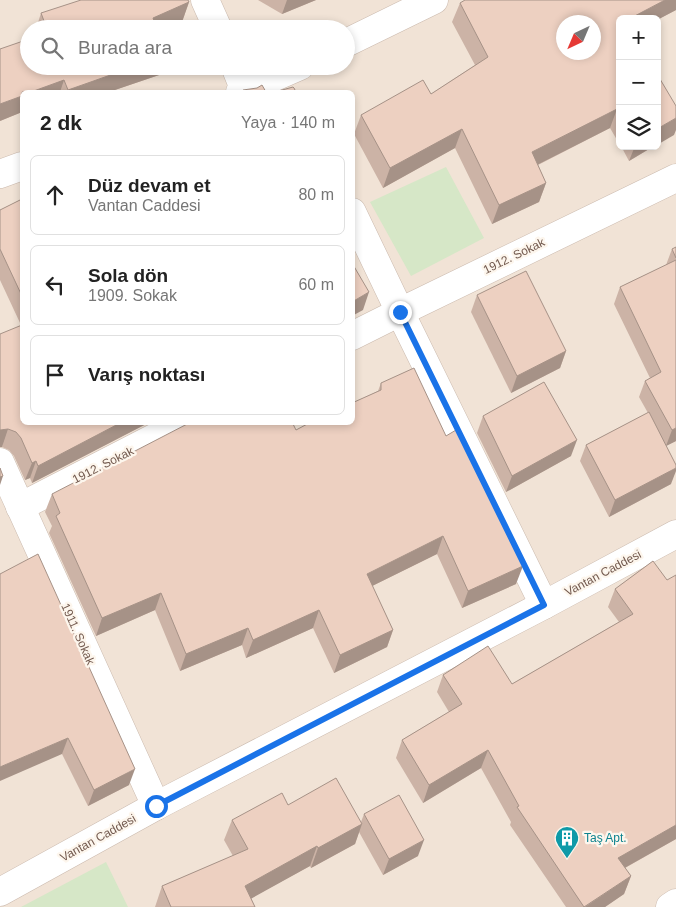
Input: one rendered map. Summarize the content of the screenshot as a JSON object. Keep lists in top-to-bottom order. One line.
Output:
{"streets":{"street":["1912. Sokak","Vantan Caddesi","1911. Sokak"]},"crossings":[["1912. Sokak","1911. Sokak"],["Vantan Caddesi","1911. Sokak"]],"places":{"building":["Taş Apt."]},"north":"bottom left","page":{"map_buttons":["+","−"],"search":"Burada ara","heading":["2 dk","Yaya · 140 m"],"list":[["Düz devam et","Vantan Caddesi","80 m"],["Sola dön","1909. Sokak","60 m"],"Varış noktası"]}}
